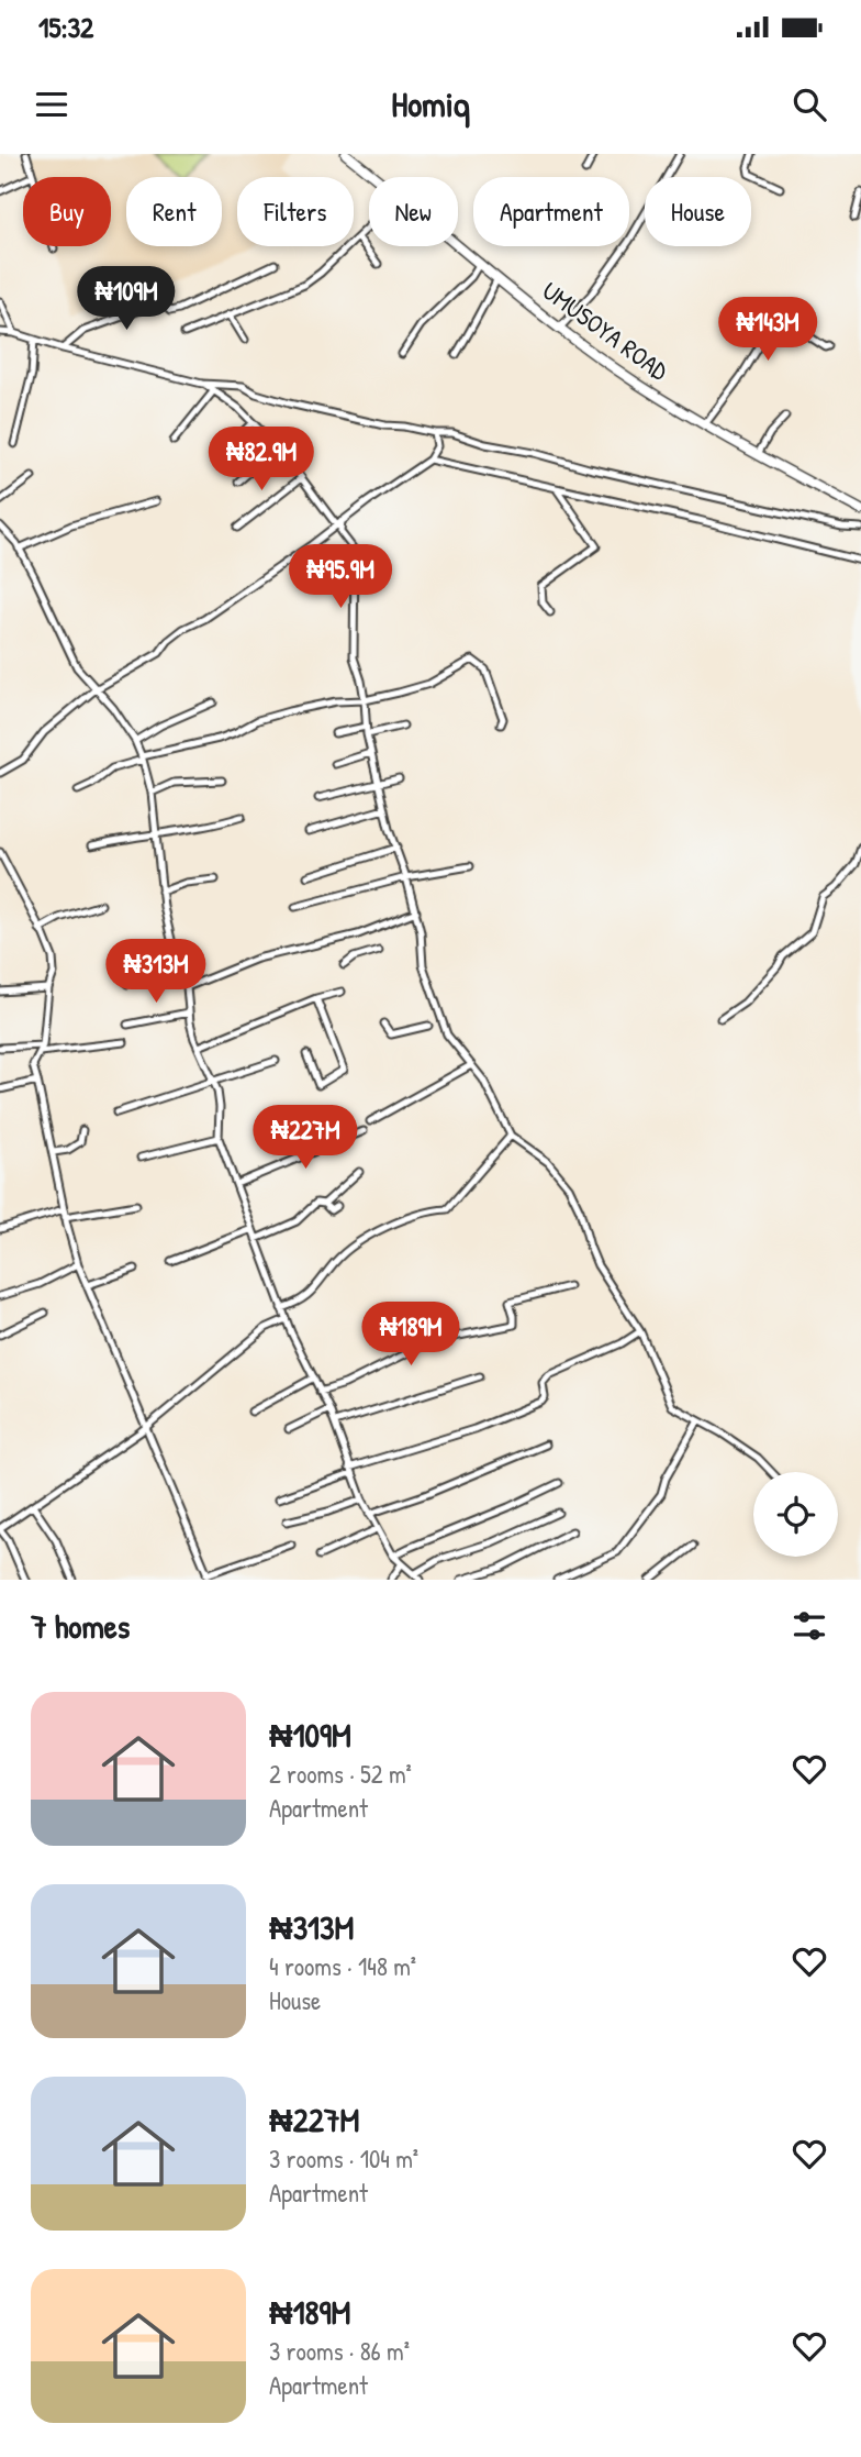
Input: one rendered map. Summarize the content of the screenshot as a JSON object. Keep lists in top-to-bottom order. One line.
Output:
{"streets":{"main road":["UMUSOYA ROAD"]},"page":{"status":"15:32","header":"Homiq","chip":["Buy","Rent","Filters","New","Apartment","House"],"price":["₦109M","₦143M","₦82.9M","₦95.9M","₦313M","₦227M","₦189M"],"heading":"7 homes","list":[{"name":"₦109M","note":"2 rooms · 52 m² · Apartment"},{"name":"₦313M","note":"4 rooms · 148 m² · House"},{"name":"₦227M","note":"3 rooms · 104 m² · Apartment"},{"name":"₦189M","note":"3 rooms · 86 m² · Apartment"}]}}
